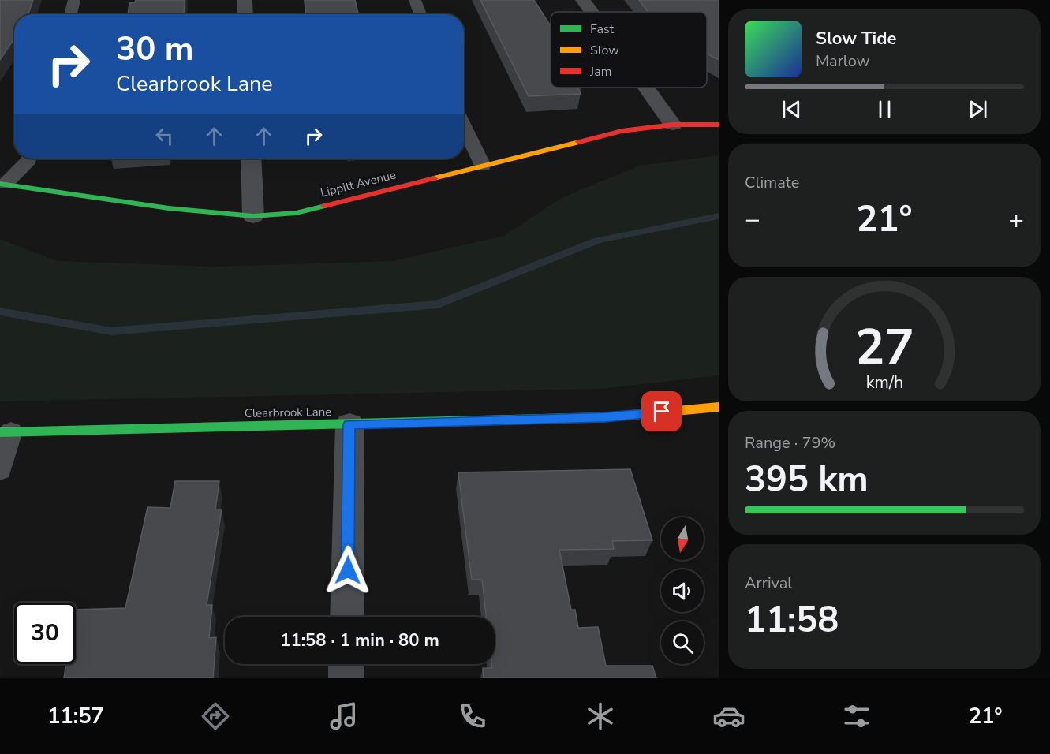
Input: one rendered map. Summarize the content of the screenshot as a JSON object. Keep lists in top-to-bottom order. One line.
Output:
{"streets":{"street":["Lippitt Avenue","Clearbrook Lane"]},"legend":["Fast","Slow","Jam"],"north":"bottom","page":{"turn":["30 m","Clearbrook Lane"],"song":["Slow Tide","Marlow"],"tile":["Climate",["Range · 79%","395 km"],["Arrival","11:58"]],"heat":["−","21°","+"],"limit":"30","trip":"11:58 · 1 min · 80 m","tabs":["11:57","21°"],"gauge":["27","km/h"]}}
